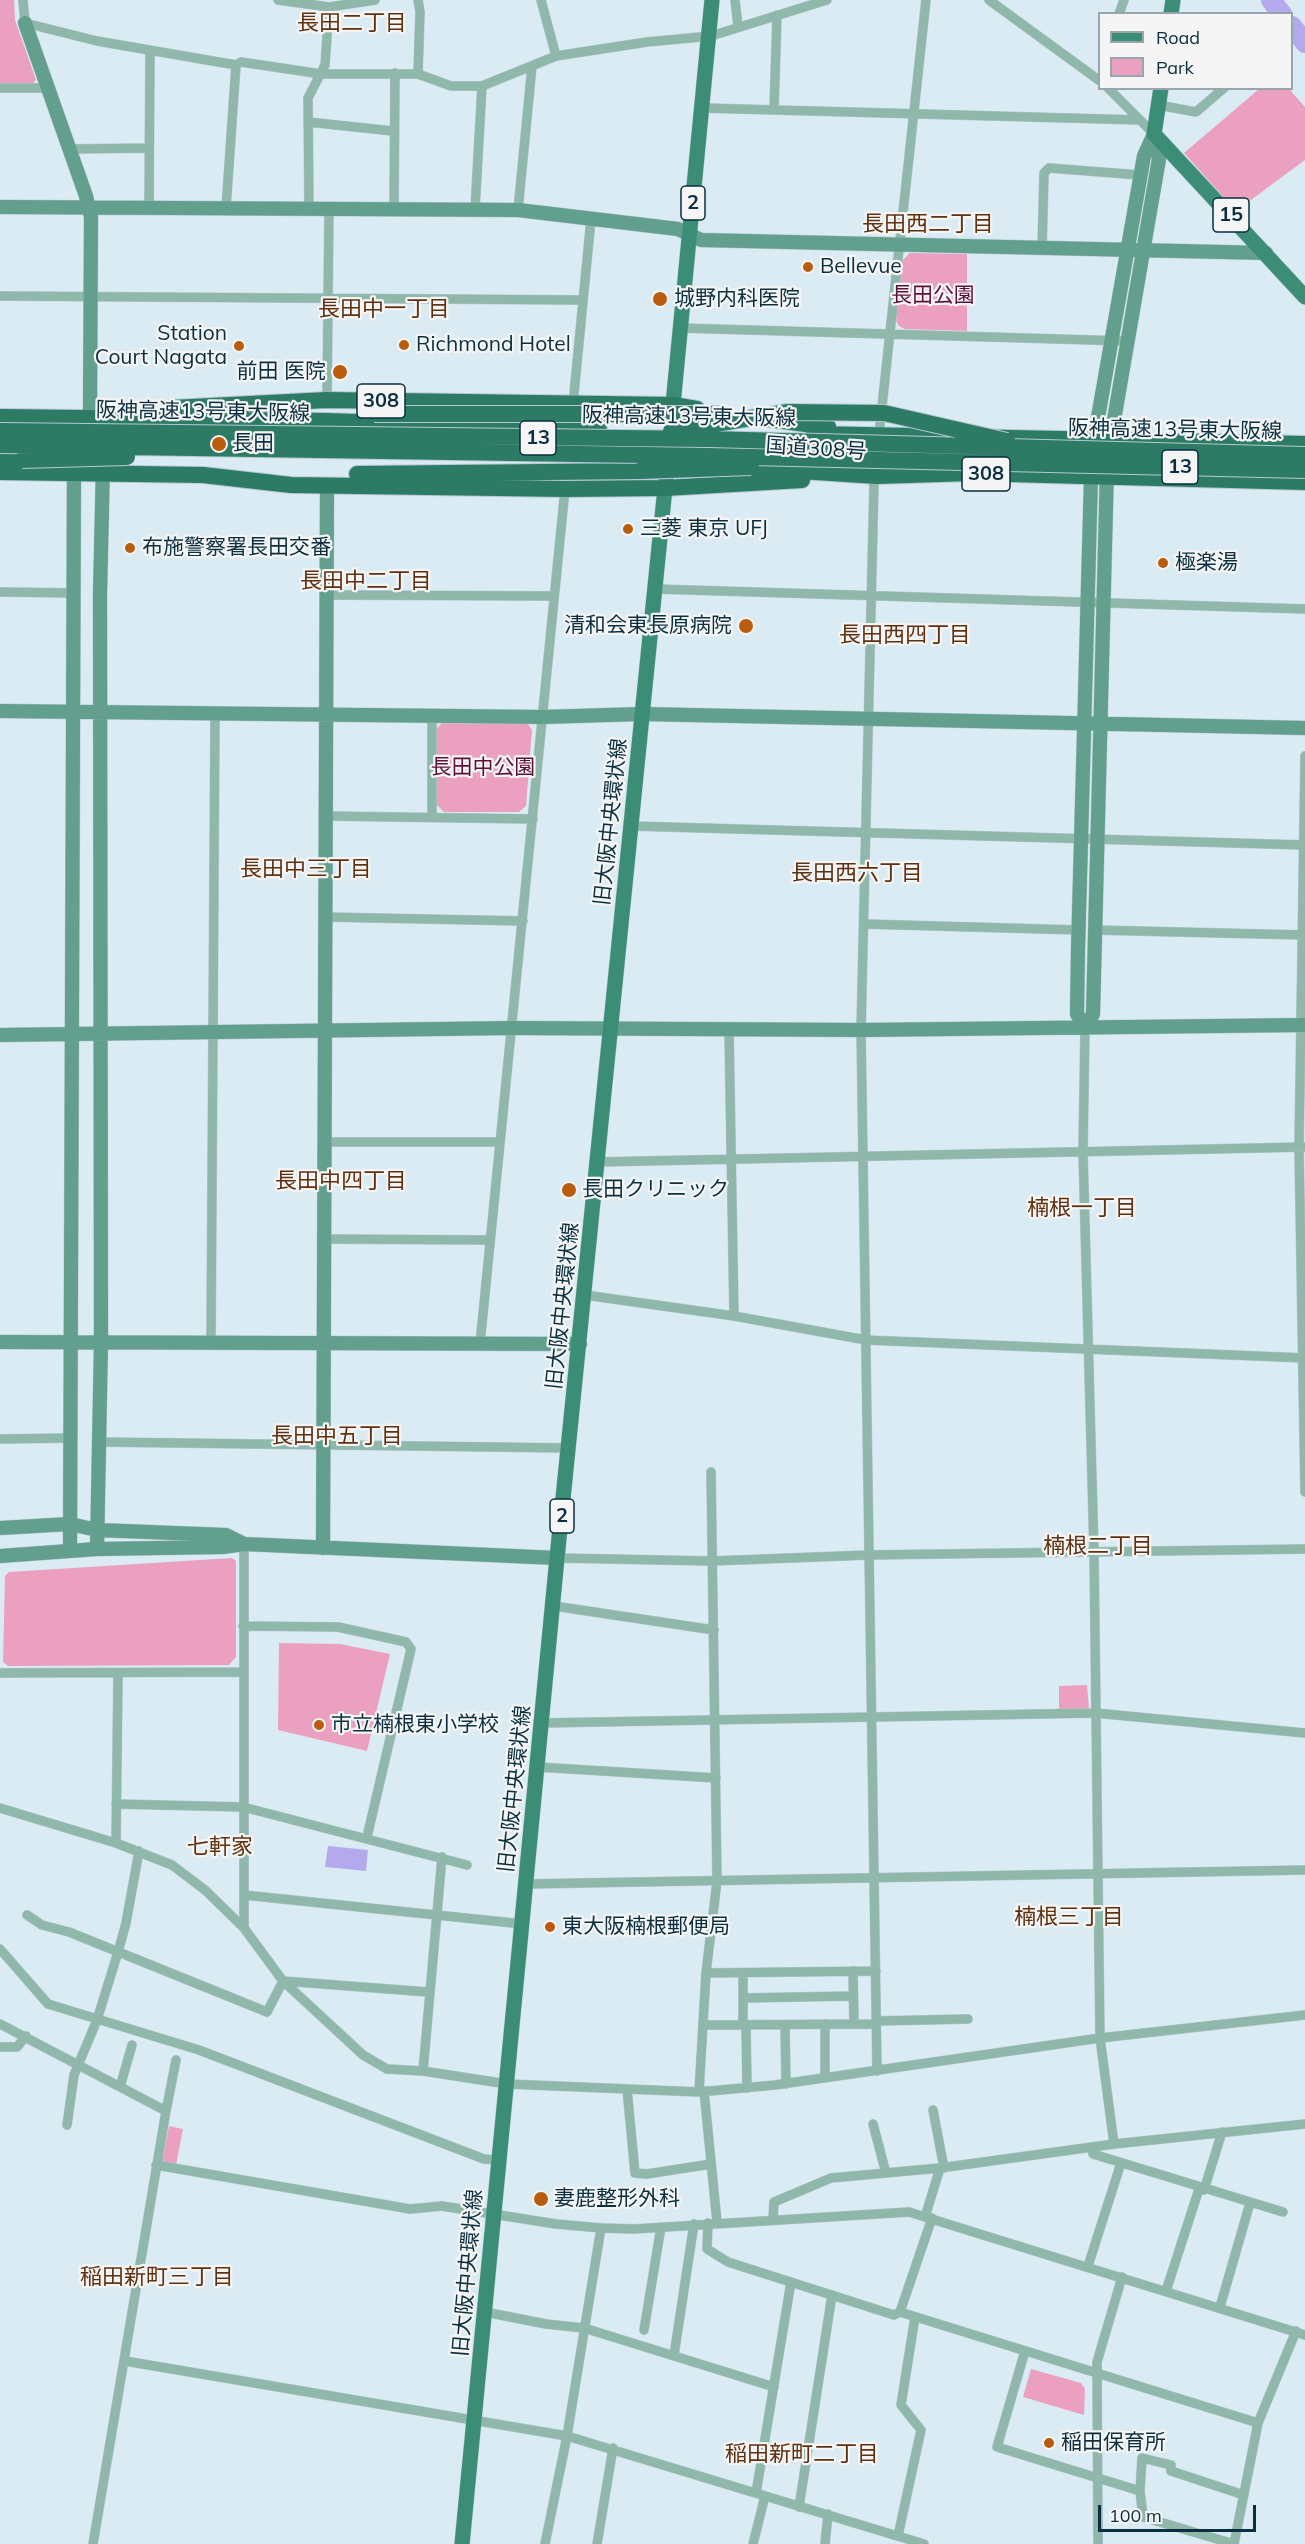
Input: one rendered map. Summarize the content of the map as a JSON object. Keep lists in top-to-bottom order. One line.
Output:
{"streets":{"highway":["308","阪神高速13号東大阪線","13","国道308号"],"main road":["2","15","旧大阪中央環状線"]},"crossings":[["308","国道308号"],["308","旧大阪中央環状線"],["国道308号","旧大阪中央環状線"]],"districts":["長田二丁目","長田西二丁目","長田中一丁目","長田中二丁目","長田西四丁目","長田中三丁目","長田西六丁目","長田中四丁目","楠根一丁目","長田中五丁目","楠根二丁目","七軒家","楠根三丁目","稲田新町三丁目","稲田新町二丁目"],"parks":["長田公園","長田中公園"],"places":["Bellevue","城野内科医院","Richmond Hotel","Station Court Nagata","前田 医院","長田","三菱 東京 UFJ","布施警察署長田交番","極楽湯","清和会東長原病院","長田クリニック","市立楠根東小学校","東大阪楠根郵便局","妻鹿整形外科","稲田保育所"],"legend":["Road","Park"],"scale_bar":"100 m"}
